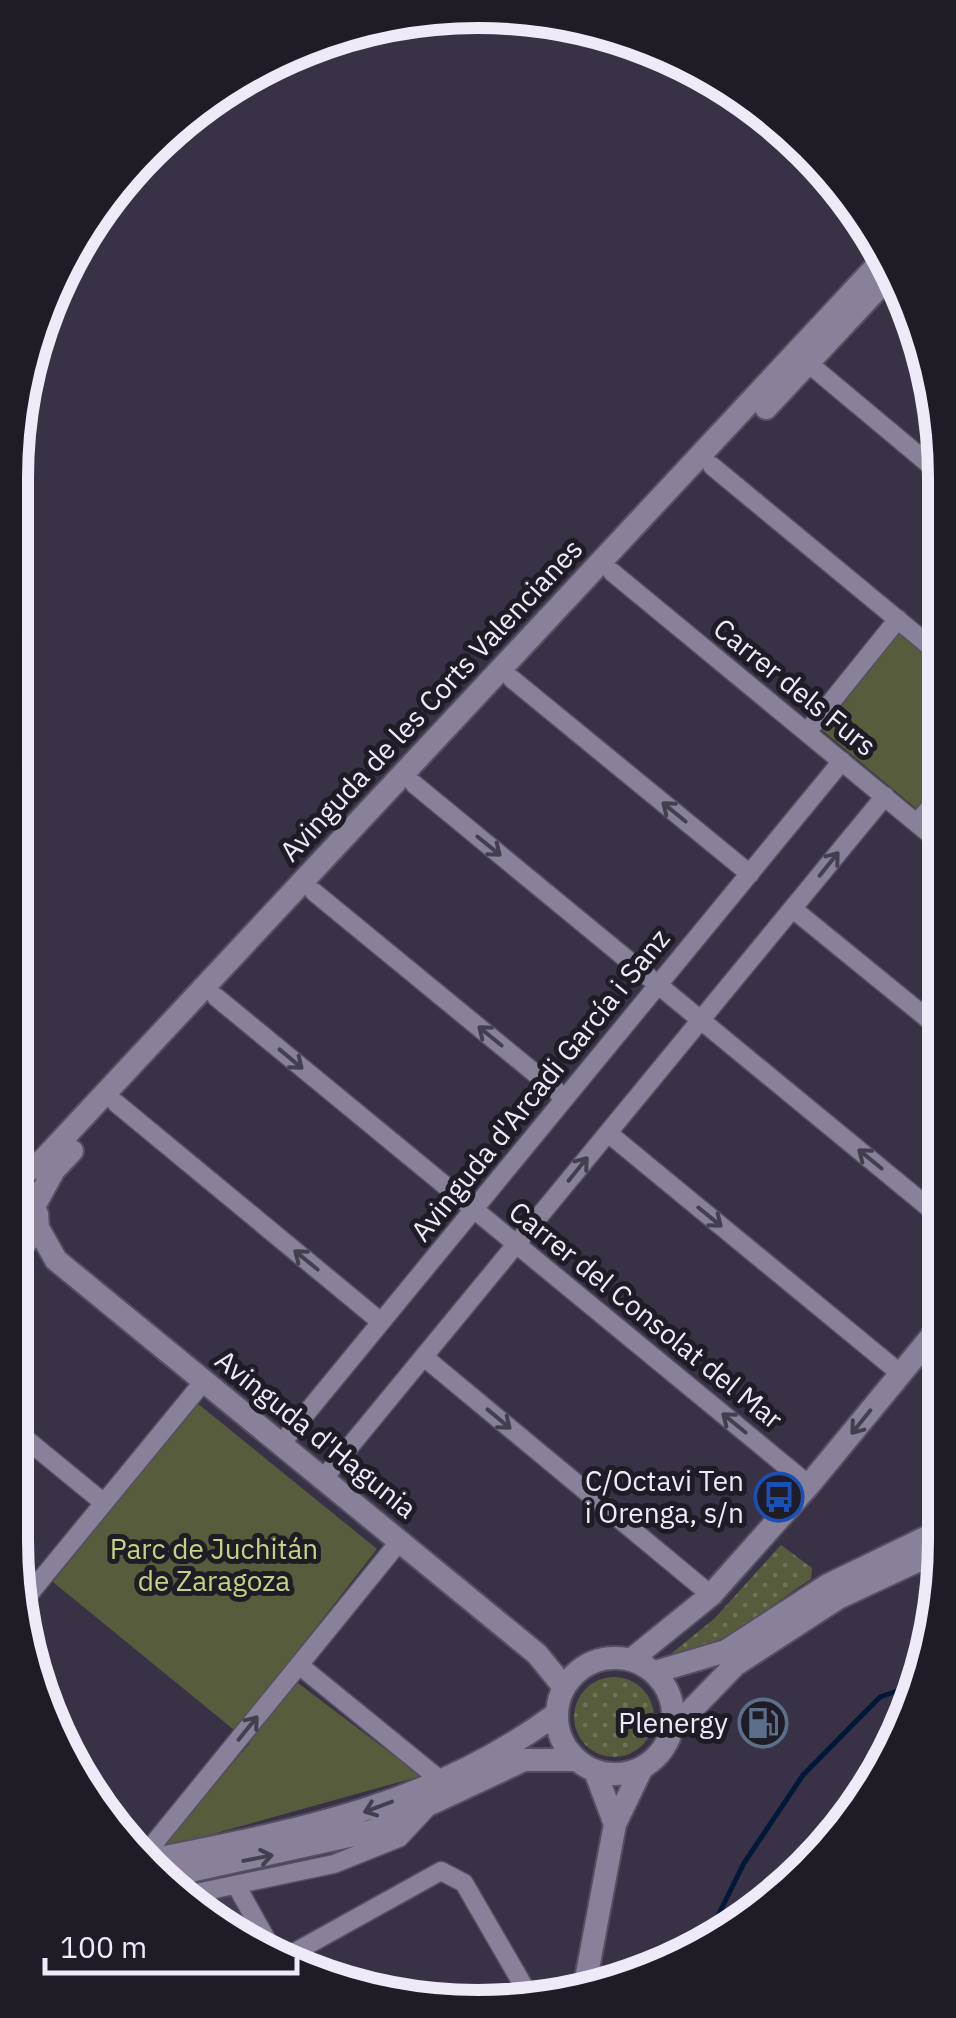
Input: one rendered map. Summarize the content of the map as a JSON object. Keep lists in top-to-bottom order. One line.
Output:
{"streets":{"street":["Carrer dels Furs","Avinguda de les Corts Valencianes","Avinguda d'Arcadi García i Sanz","Carrer del Consolat del Mar","Avinguda d'Hagunia"]},"crossings":[["Carrer dels Furs","Avinguda de les Corts Valencianes"],["Carrer dels Furs","Avinguda d'Arcadi García i Sanz"],["Avinguda de les Corts Valencianes","Carrer del Consolat del Mar"],["Avinguda d'Arcadi García i Sanz","Carrer del Consolat del Mar"],["Avinguda d'Arcadi García i Sanz","Avinguda d'Hagunia"]],"parks":["Parc de Juchitán de Zaragoza"],"places":{"bus stop":["C/Octavi Ten i Orenga, s/n"],"fuel station":["Plenergy"]},"scale_bar":"100 m"}
